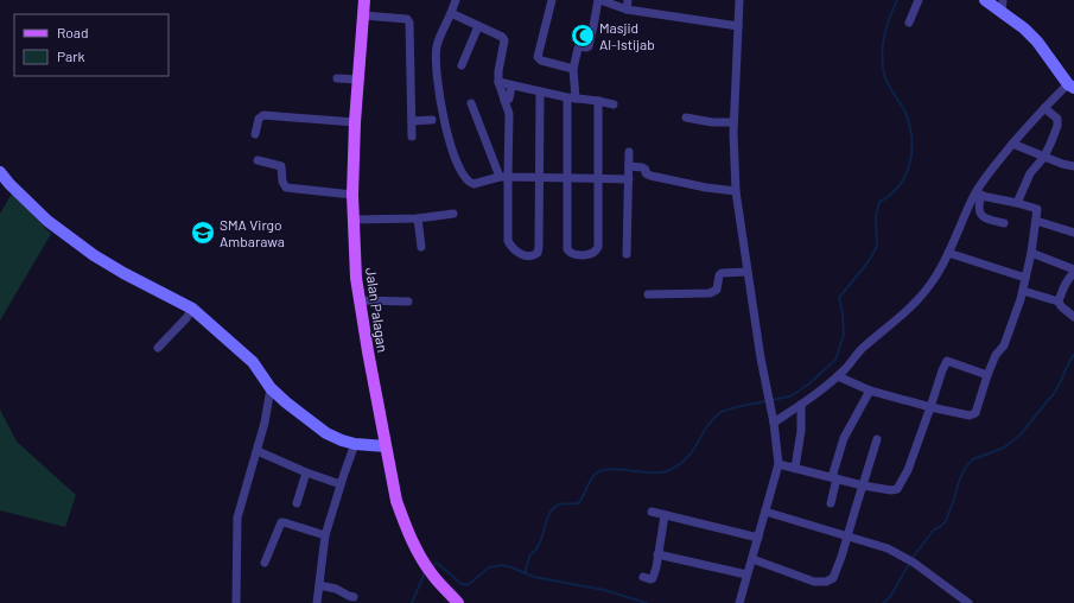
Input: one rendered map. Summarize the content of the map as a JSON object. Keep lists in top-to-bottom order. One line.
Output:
{"streets":{"main road":["Jalan Palagan"]},"places":{"mosque":["Masjid Al-Istijab"],"school or university":["SMA Virgo Ambarawa"]},"legend":["Road","Park"]}
